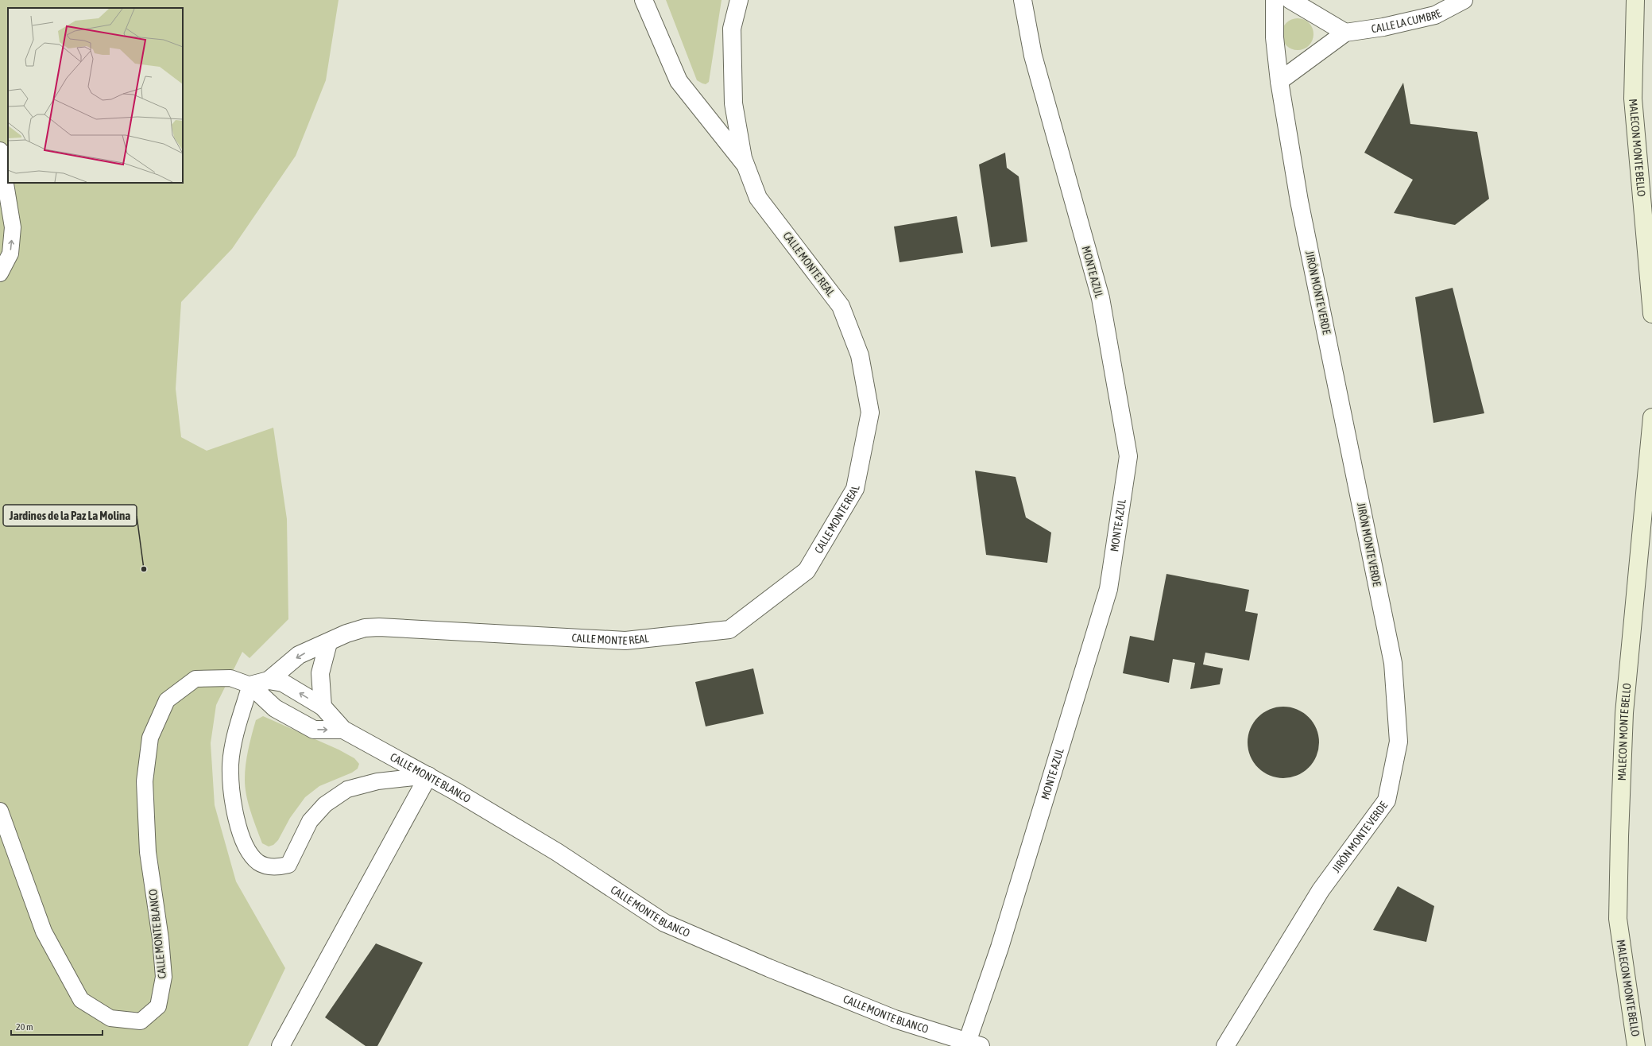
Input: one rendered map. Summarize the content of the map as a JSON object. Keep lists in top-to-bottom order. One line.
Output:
{"streets":{"street":["CALLE LA CUMBRE","MALECON MONTE BELLO","CALLE MONTE REAL","MONTE AZUL","JIRÓN MONTE VERDE","CALLE MONTE BLANCO"]},"crossings":[["CALLE LA CUMBRE","JIRÓN MONTE VERDE"],["CALLE MONTE REAL","CALLE MONTE BLANCO"],["MONTE AZUL","CALLE MONTE BLANCO"]],"places":["Jardines de la Paz La Molina"],"scale_bar":"20 m"}
